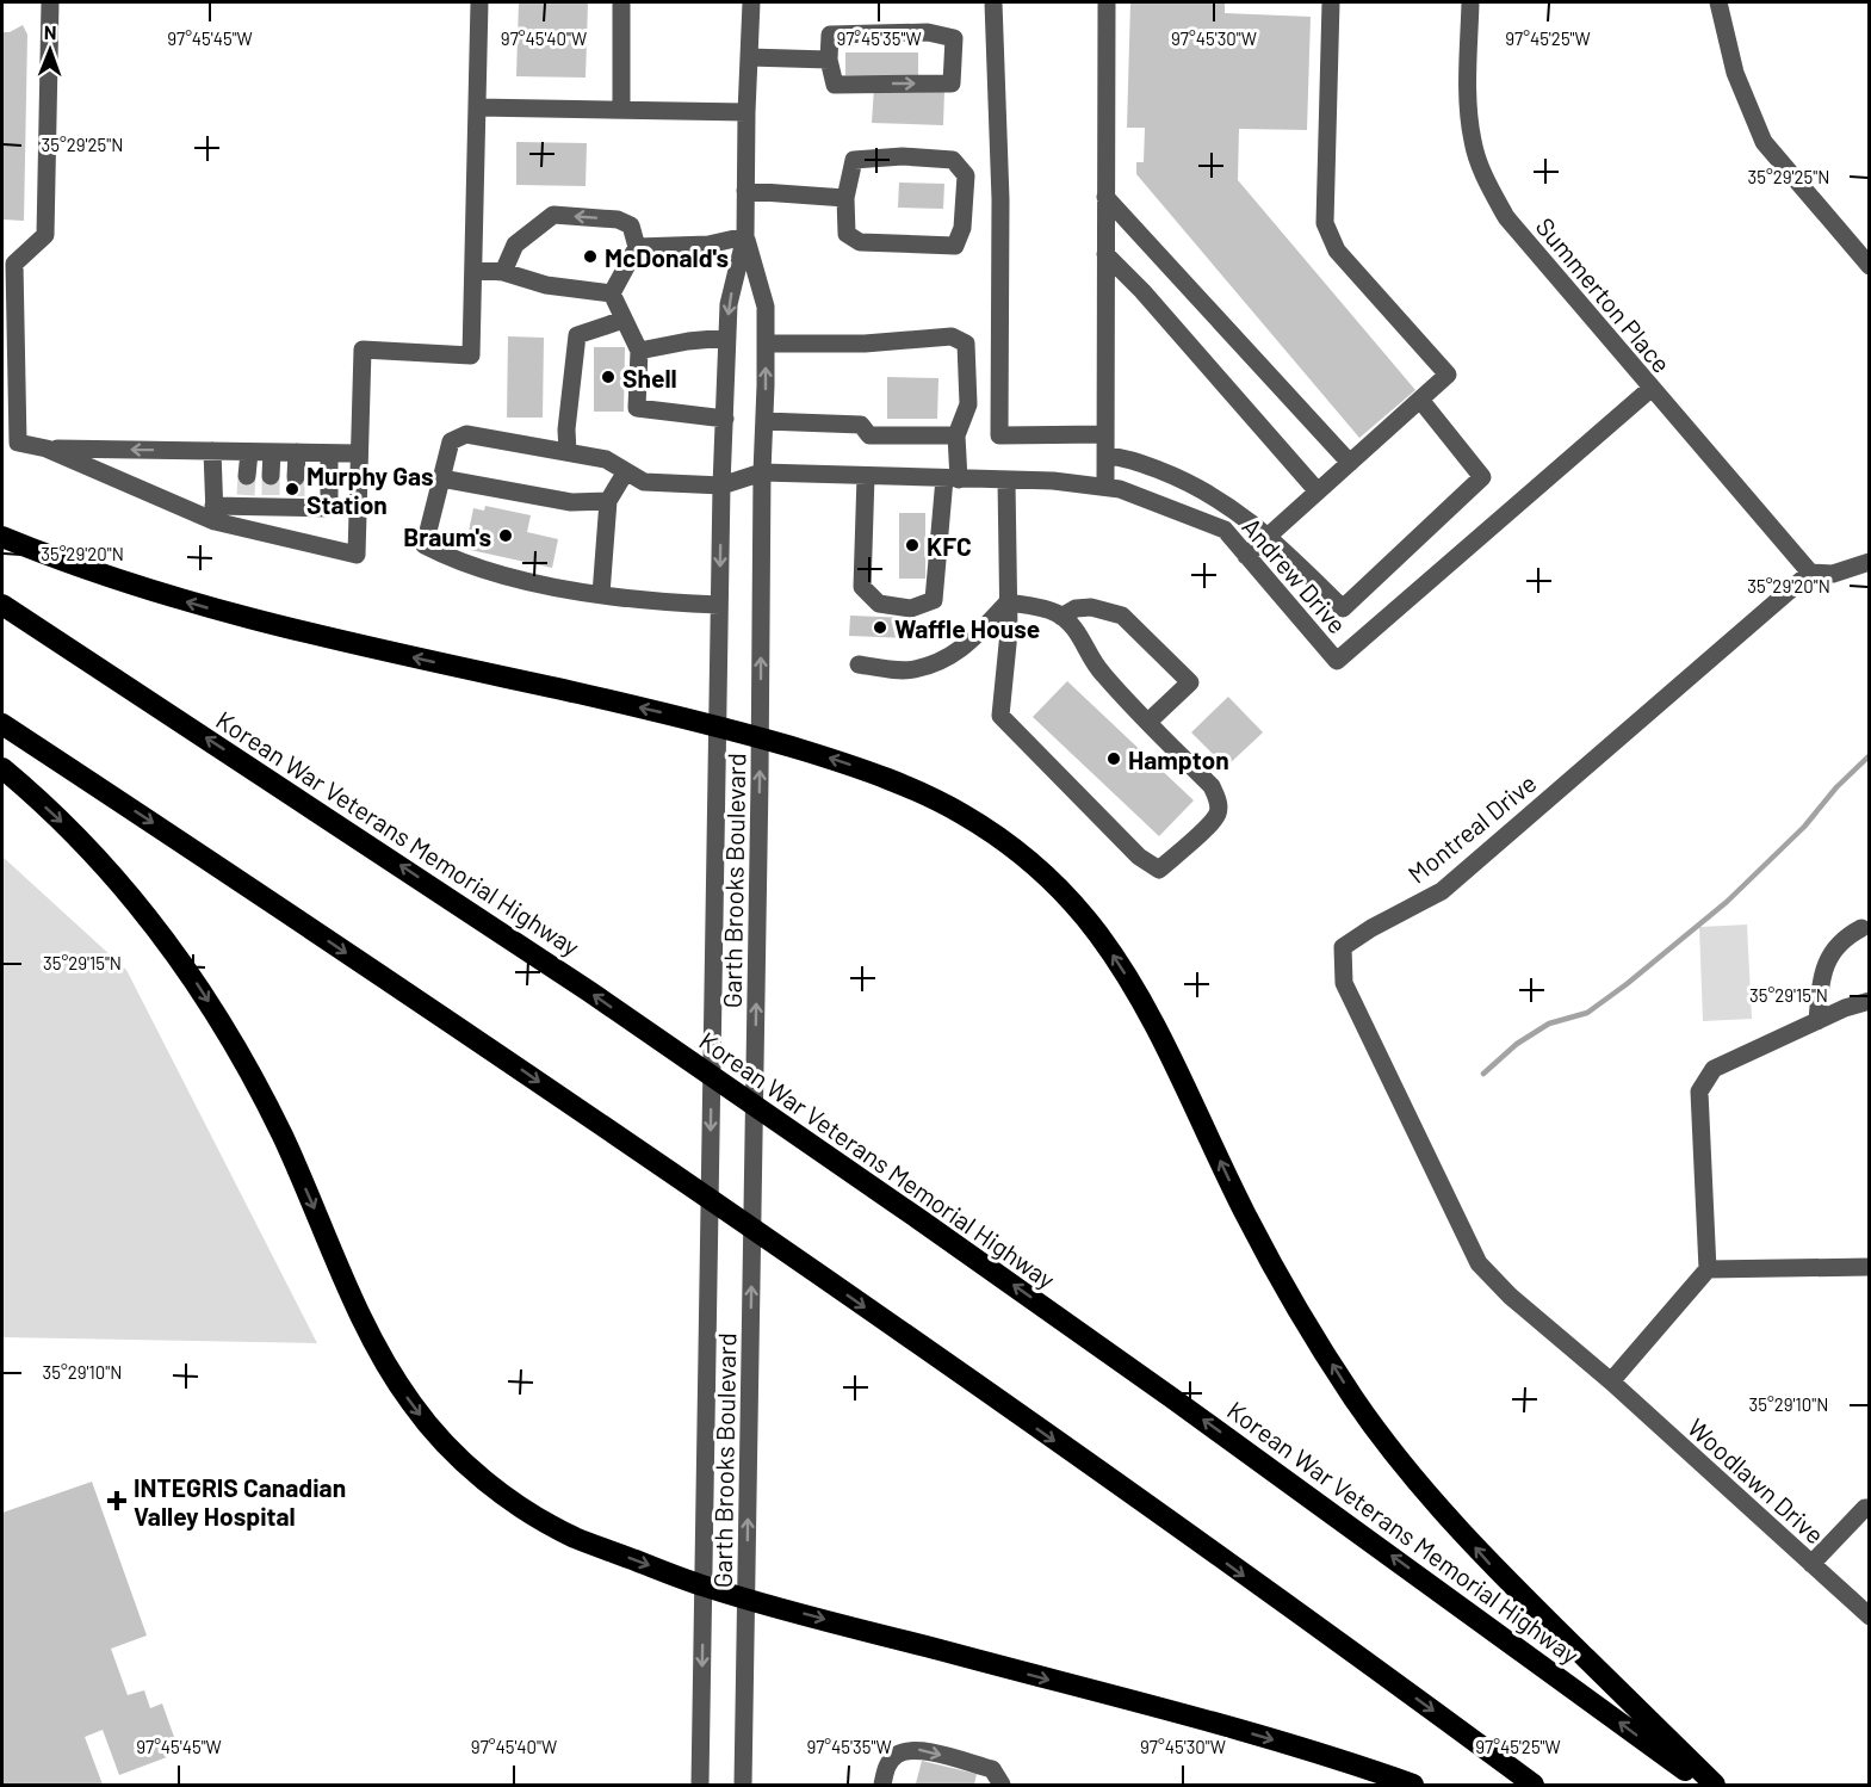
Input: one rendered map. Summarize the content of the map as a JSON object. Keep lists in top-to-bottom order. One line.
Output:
{"streets":{"highway":["Korean War Veterans Memorial Highway"],"street":["Summerton Place","Andrew Drive","Montreal Drive","Garth Brooks Boulevard","Woodlawn Drive"]},"crossings":[["Summerton Place","Andrew Drive"],["Summerton Place","Montreal Drive"],["Andrew Drive","Garth Brooks Boulevard"],["Montreal Drive","Woodlawn Drive"]],"places":{"other":["McDonald's","Shell","Murphy Gas Station","Braum's","KFC","Waffle House","Hampton"],"health":["INTEGRIS Canadian Valley Hospital"]},"north":"top","coordinates":["97°45'45\"W","97°45'40\"W","97°45'35\"W","97°45'30\"W","97°45'25\"W","35°29'25\"N","35°29'20\"N","35°29'15\"N","35°29'10\"N"]}
